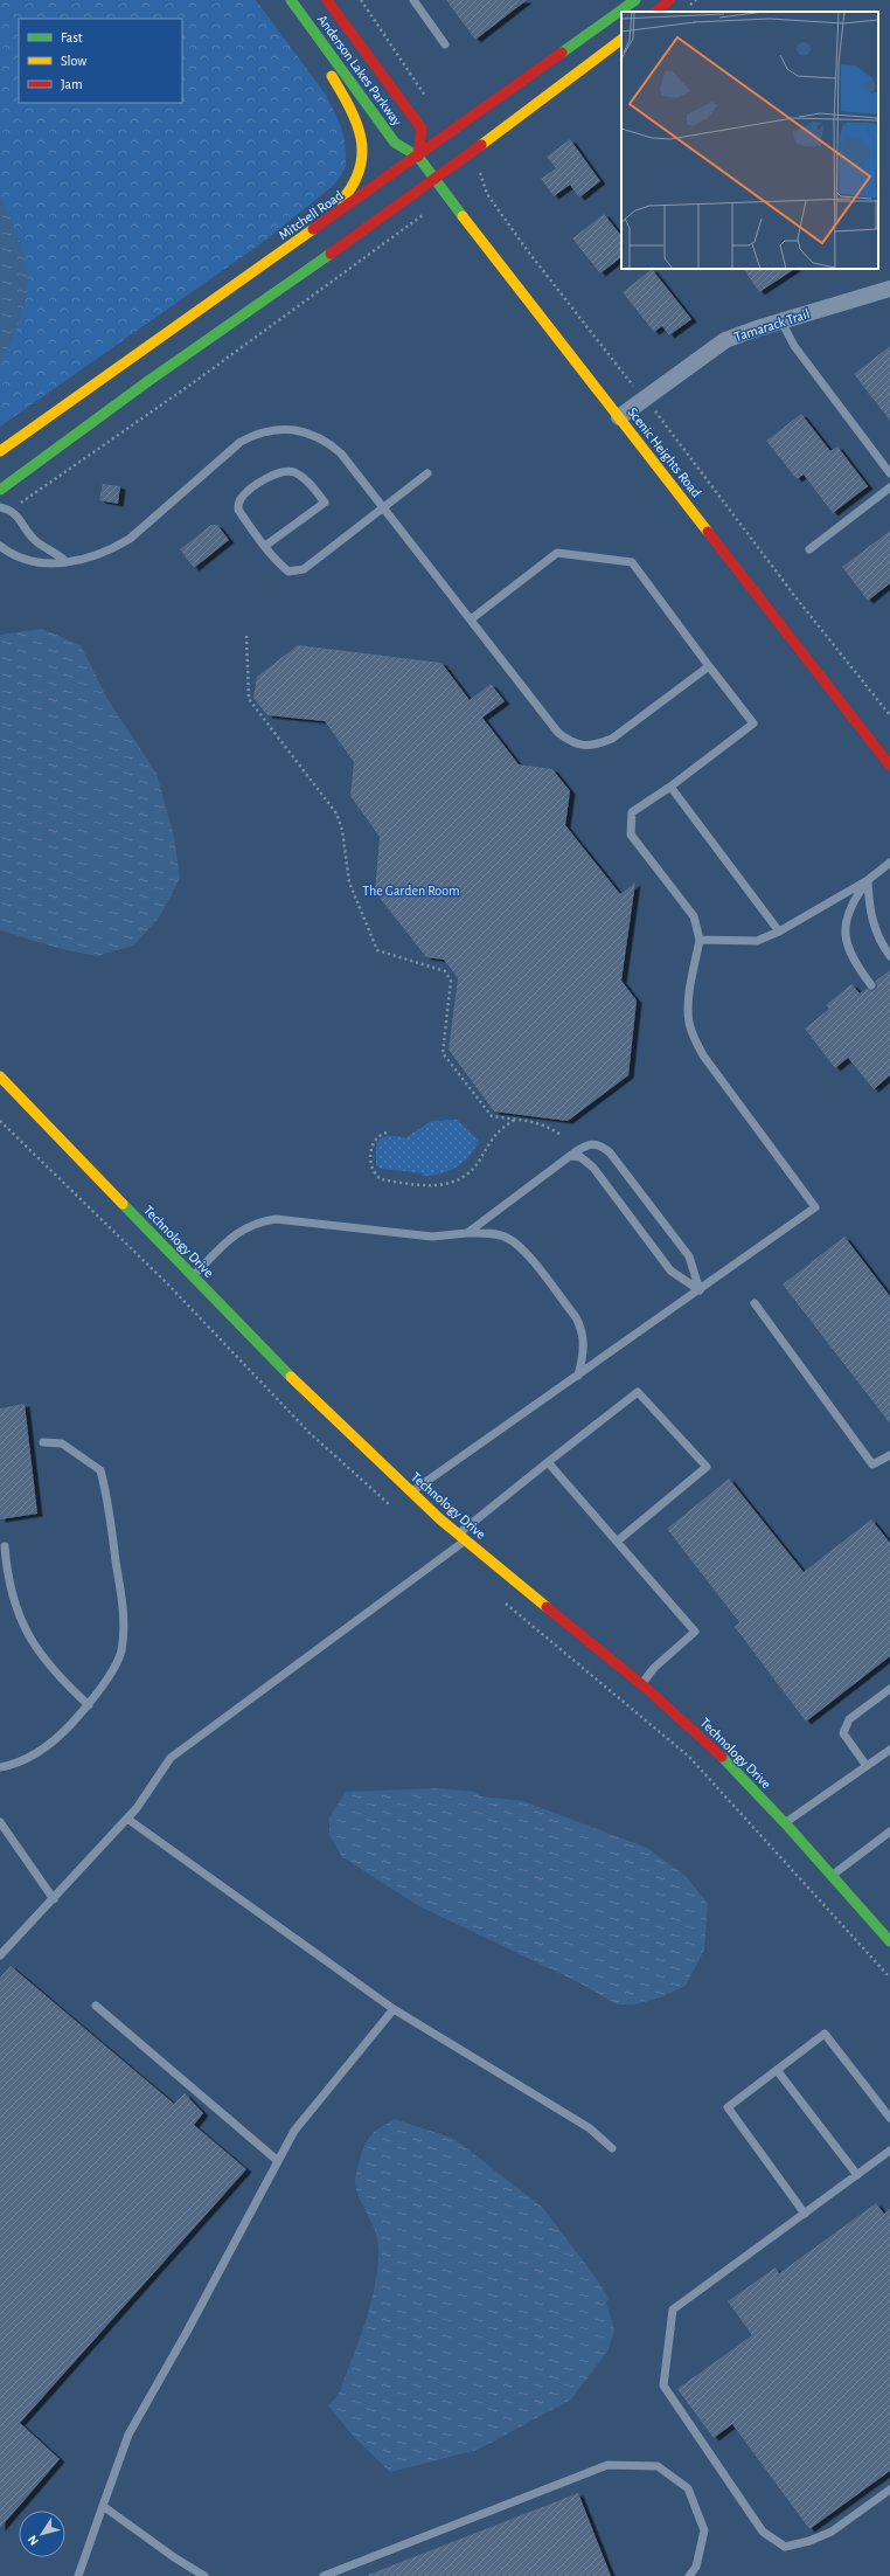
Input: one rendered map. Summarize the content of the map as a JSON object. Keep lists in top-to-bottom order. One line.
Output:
{"streets":{"street":["Anderson Lakes Parkway","Mitchell Road","Tamarack Trail","Scenic Heights Road","Technology Drive"]},"crossings":[["Anderson Lakes Parkway","Mitchell Road"],["Anderson Lakes Parkway","Scenic Heights Road"],["Mitchell Road","Scenic Heights Road"],["Tamarack Trail","Scenic Heights Road"]],"parks":["The Garden Room"],"legend":["Fast","Slow","Jam"],"north":"bottom left"}
